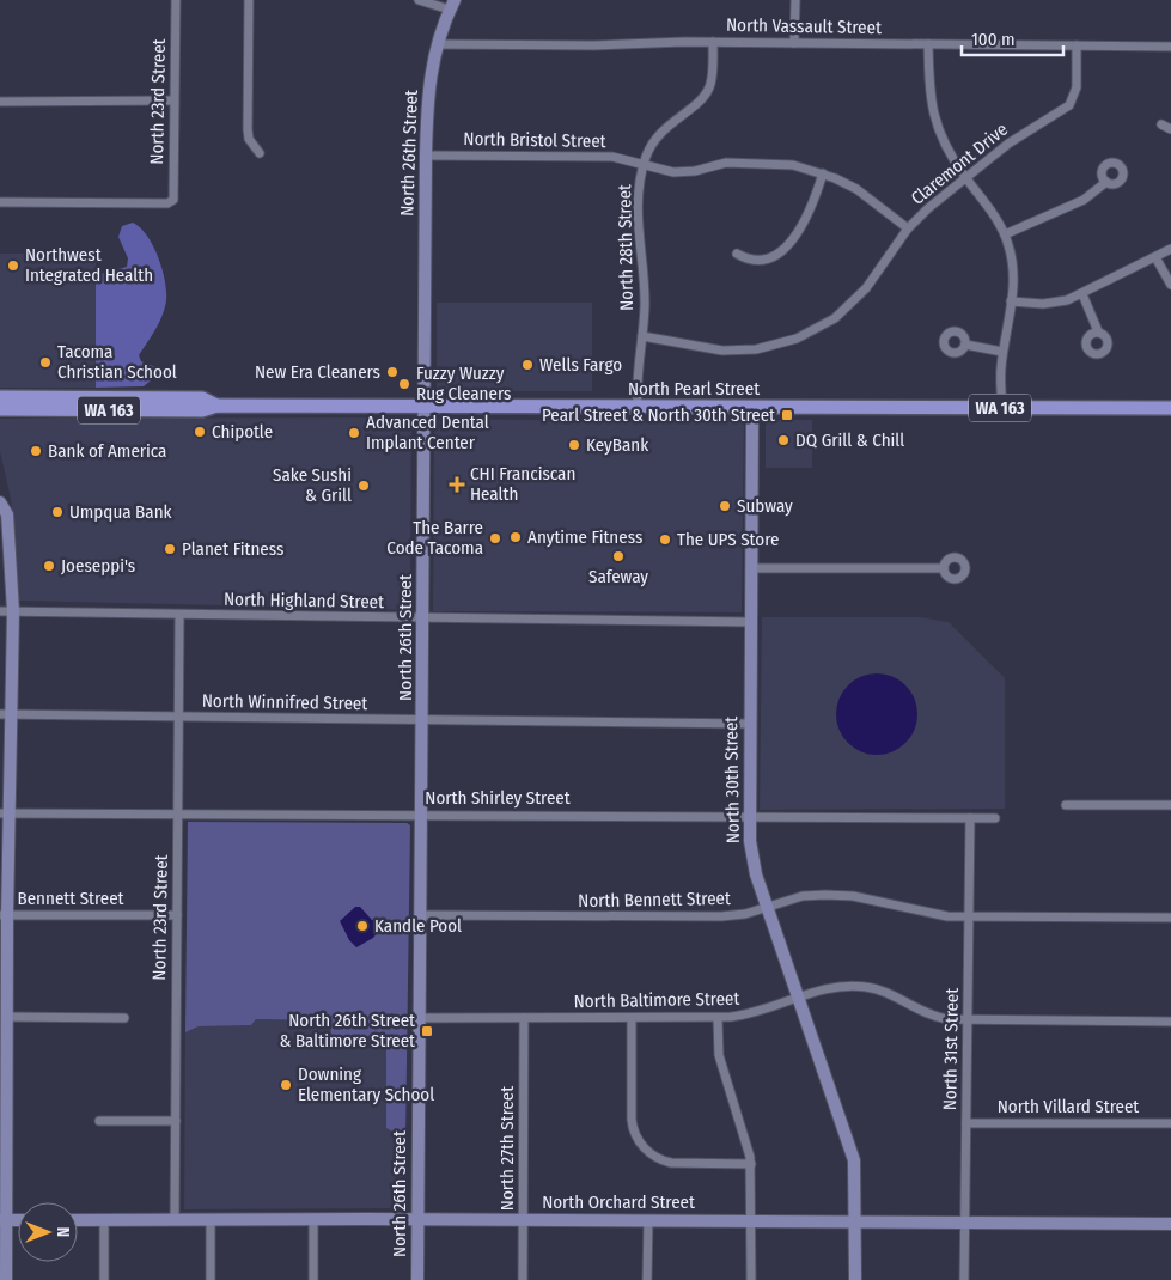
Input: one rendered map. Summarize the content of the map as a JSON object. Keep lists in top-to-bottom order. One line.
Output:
{"streets":{"main road":["North Pearl Street","WA 163"],"street":["North Vassault Street","North 23rd Street","North Bristol Street","North 26th Street","Claremont Drive","North 28th Street","North Highland Street","North Winnifred Street","North 30th Street","North Shirley Street","Bennett Street","North Bennett Street","North Baltimore Street","North 31st Street","North Villard Street","North 27th Street","North Orchard Street"]},"crossings":[["North Vassault Street","North 26th Street"],["North Vassault Street","Claremont Drive"],["North Vassault Street","North 28th Street"],["North 23rd Street","North Highland Street"],["North 23rd Street","North Winnifred Street"],["North 23rd Street","North Shirley Street"],["North 23rd Street","Bennett Street"],["North 23rd Street","North Orchard Street"],["North Bristol Street","North 26th Street"],["North Bristol Street","Claremont Drive"],["North Bristol Street","North 28th Street"],["North 26th Street","North Pearl Street"],["North 26th Street","North Highland Street"],["North 26th Street","North Winnifred Street"],["North 26th Street","North Shirley Street"],["North 26th Street","North Bennett Street"],["North 26th Street","North Baltimore Street"],["North 26th Street","North Orchard Street"],["Claremont Drive","North 28th Street"],["North 28th Street","North Pearl Street"],["North Pearl Street","North 30th Street"],["North Highland Street","North 30th Street"],["North Winnifred Street","North 30th Street"],["North 30th Street","North Shirley Street"],["North 30th Street","North Bennett Street"],["North 30th Street","North Baltimore Street"],["North 30th Street","North Orchard Street"],["North Shirley Street","North 31st Street"],["North Bennett Street","North 31st Street"],["North Baltimore Street","North 31st Street"],["North Baltimore Street","North 27th Street"],["North 31st Street","North Villard Street"],["North 31st Street","North Orchard Street"],["North 27th Street","North Orchard Street"]],"places":{"other":["Northwest Integrated Health","Tacoma Christian School","Wells Fargo","New Era Cleaners","Fuzzy Wuzzy Rug Cleaners","Chipotle","Advanced Dental Implant Center","DQ Grill & Chill","KeyBank","Bank of America","Sake Sushi & Grill","Subway","Umpqua Bank","Anytime Fitness","The Barre Code Tacoma","The UPS Store","Planet Fitness","Safeway","Joeseppi's","Kandle Pool","Downing Elementary School"],"transit":["Pearl Street & North 30th Street","North 26th Street & Baltimore Street"],"health":["CHI Franciscan Health"]},"scale_bar":"100 m","north":"right"}
